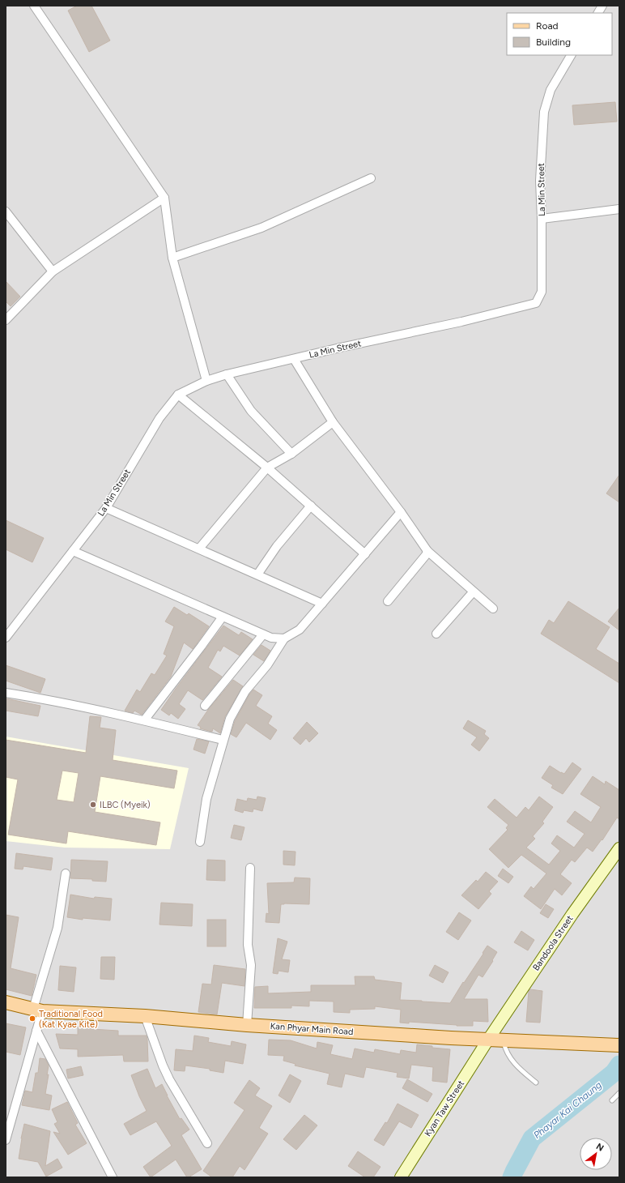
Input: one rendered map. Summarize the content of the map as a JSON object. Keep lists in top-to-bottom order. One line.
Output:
{"streets":{"main road":["Kan Phyar Main Road"],"street":["La Min Street","Bandoola Street","Kyan Taw Street"]},"crossings":[["Bandoola Street","Kan Phyar Main Road"],["Bandoola Street","Kyan Taw Street"],["Kan Phyar Main Road","Kyan Taw Street"]],"water":["Phayar Kai Chaung"],"places":["ILBC (Myeik)","Traditional Food (Kat Kyae Kite)"],"legend":["Road","Building"],"north":"top right"}
